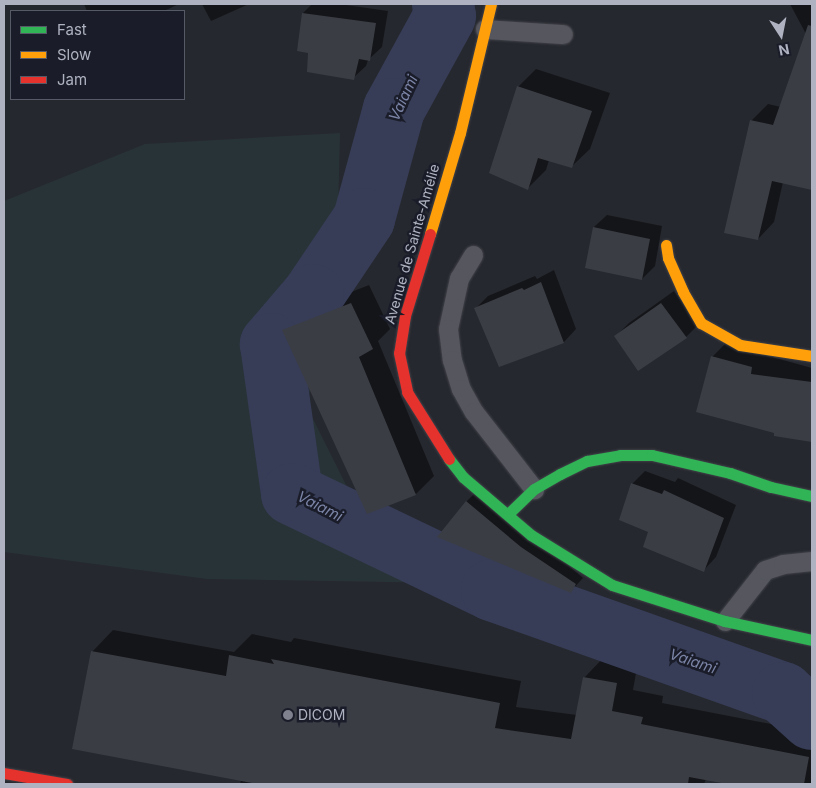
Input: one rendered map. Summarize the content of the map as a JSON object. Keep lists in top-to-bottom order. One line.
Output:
{"streets":{"street":["Avenue de Sainte-Amélie"]},"water":["Vaiami"],"places":["DICOM"],"legend":["Fast","Slow","Jam"],"north":"bottom"}
